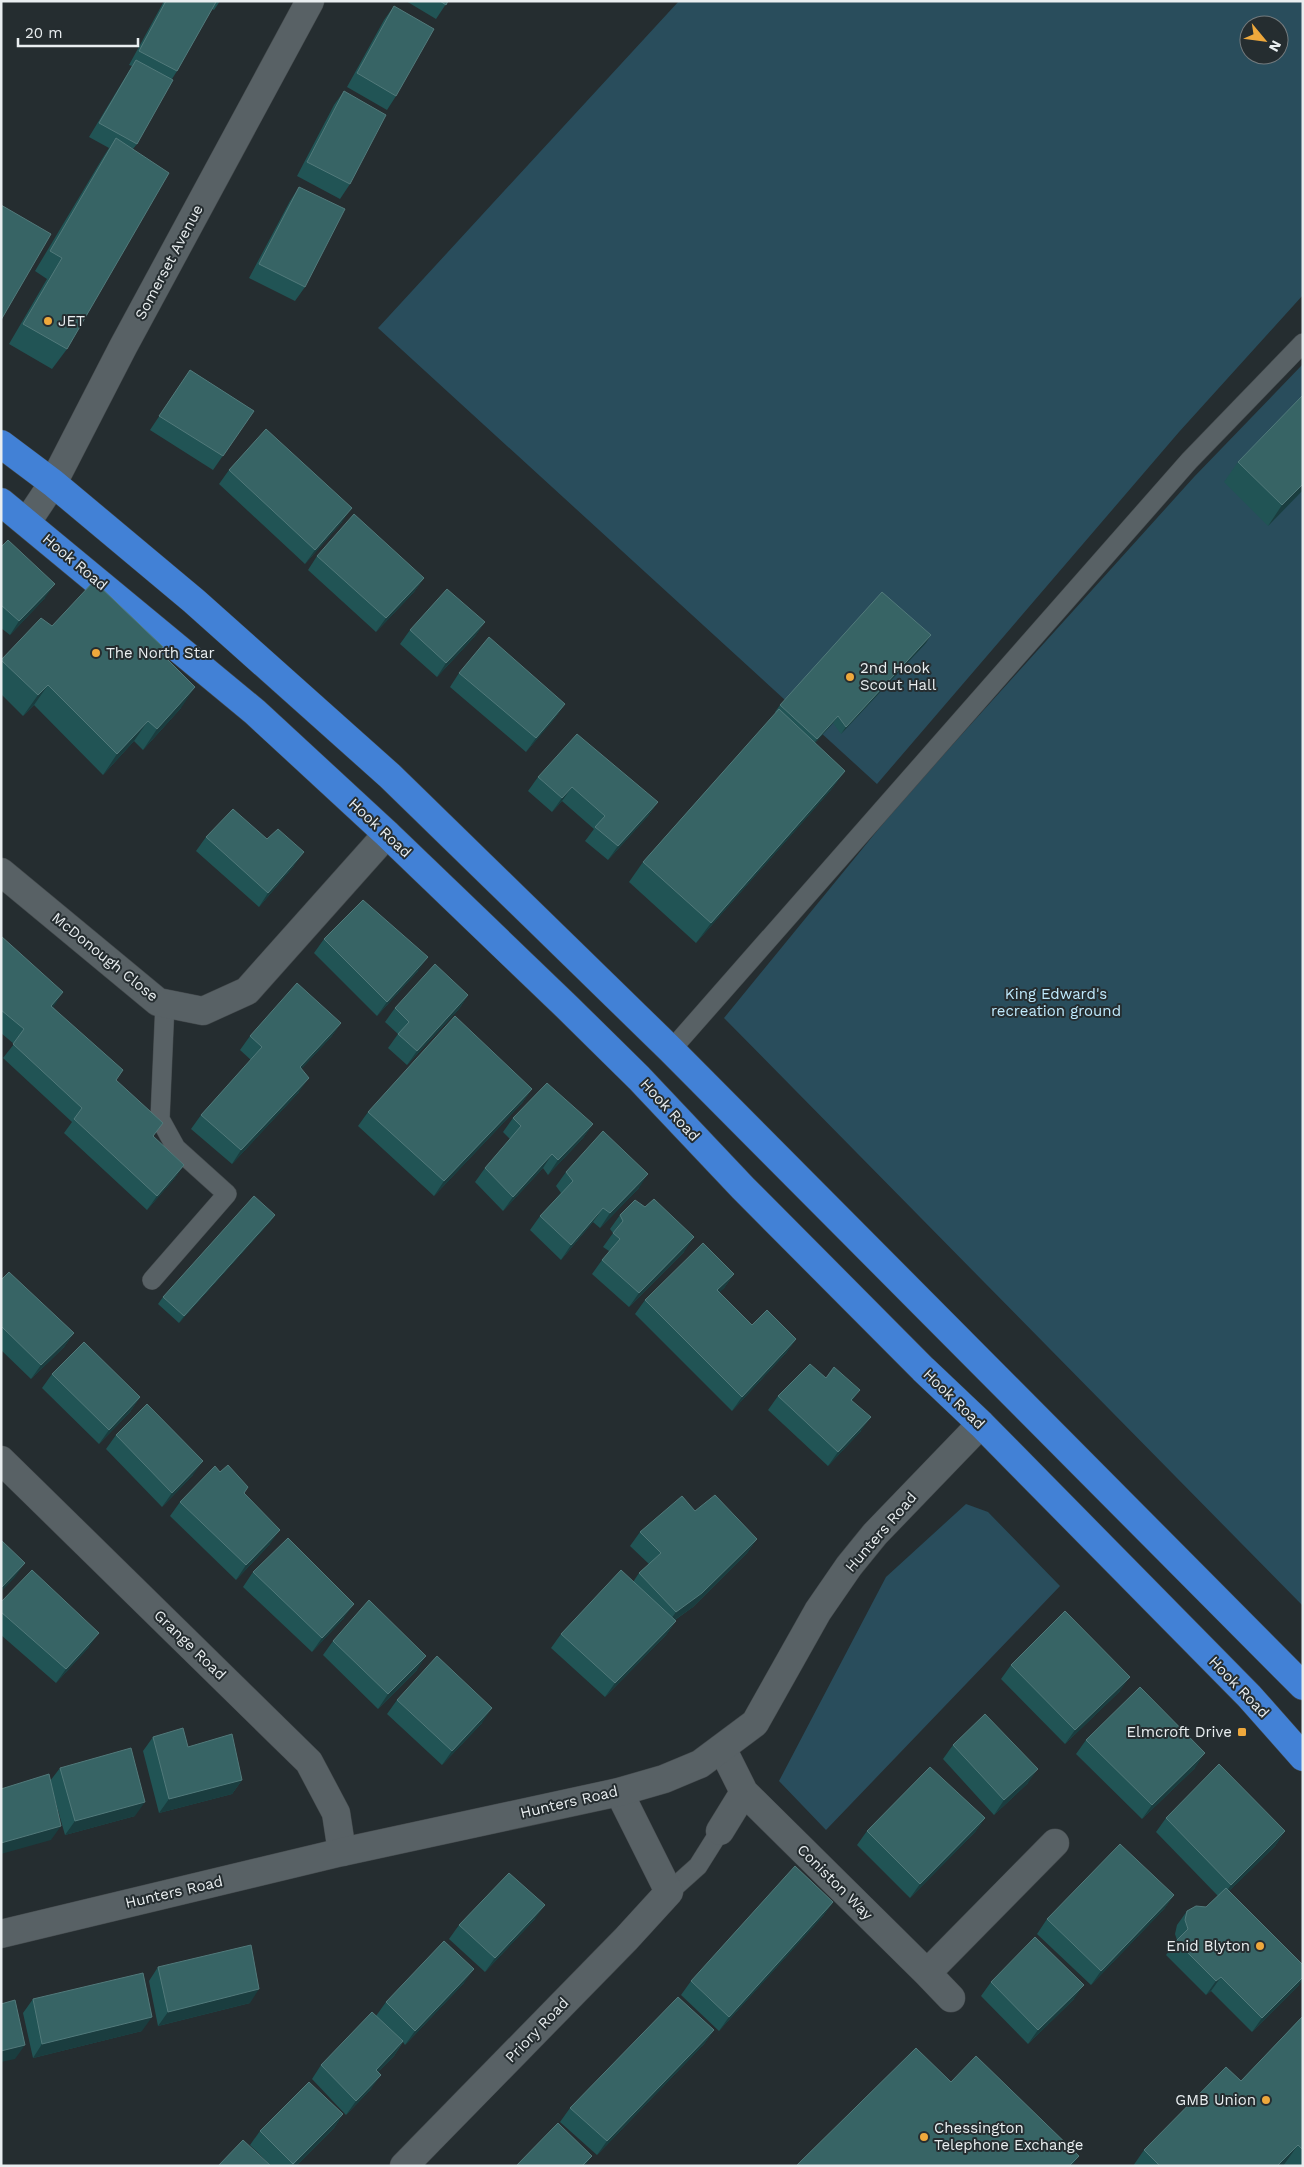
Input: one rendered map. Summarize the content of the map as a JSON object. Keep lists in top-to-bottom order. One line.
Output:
{"streets":{"highway":["Hook Road"],"street":["Somerset Avenue","McDonough Close","Hunters Road","Grange Road","Coniston Way","Priory Road"]},"crossings":[["Somerset Avenue","Hook Road"],["Hook Road","McDonough Close"],["Hook Road","Hunters Road"],["Hunters Road","Grange Road"],["Coniston Way","Priory Road"]],"parks":["King Edward's recreation ground"],"places":{"other":["JET","The North Star","2nd Hook Scout Hall","Enid Blyton","GMB Union","Chessington Telephone Exchange"],"transit":["Elmcroft Drive"]},"scale_bar":"20 m","north":"bottom right"}
